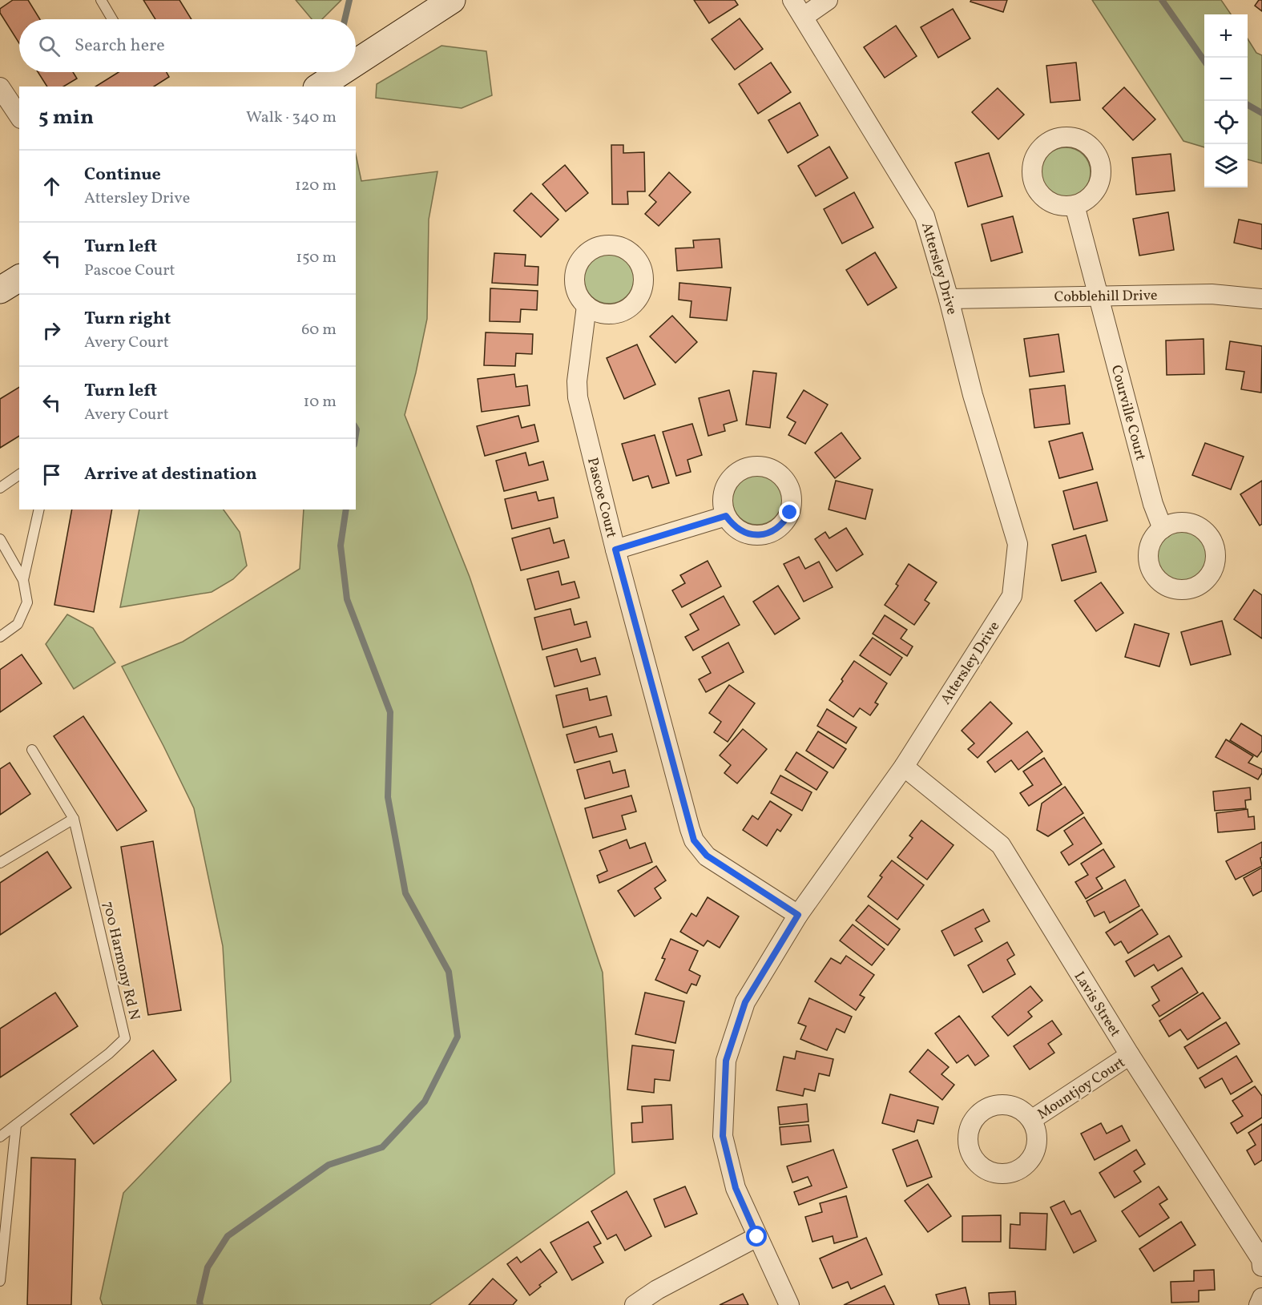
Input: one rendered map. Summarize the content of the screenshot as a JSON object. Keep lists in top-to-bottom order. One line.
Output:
{"streets":{"street":["Attersley Drive","Cobblehill Drive","Courville Court","Pascoe Court","Lavis Street","Mountjoy Court"],"lane":["700 Harmony Rd N"]},"crossings":[["Attersley Drive","Cobblehill Drive"],["Attersley Drive","Pascoe Court"],["Attersley Drive","Lavis Street"],["Cobblehill Drive","Courville Court"],["Lavis Street","Mountjoy Court"]],"page":{"map_buttons":["+","−"],"search":"Search here","heading":["5 min","Walk · 340 m"],"list":[["Continue","Attersley Drive","120 m"],["Turn left","Pascoe Court","150 m"],["Turn right","Avery Court","60 m"],["Turn left","Avery Court","10 m"],"Arrive at destination"]}}
